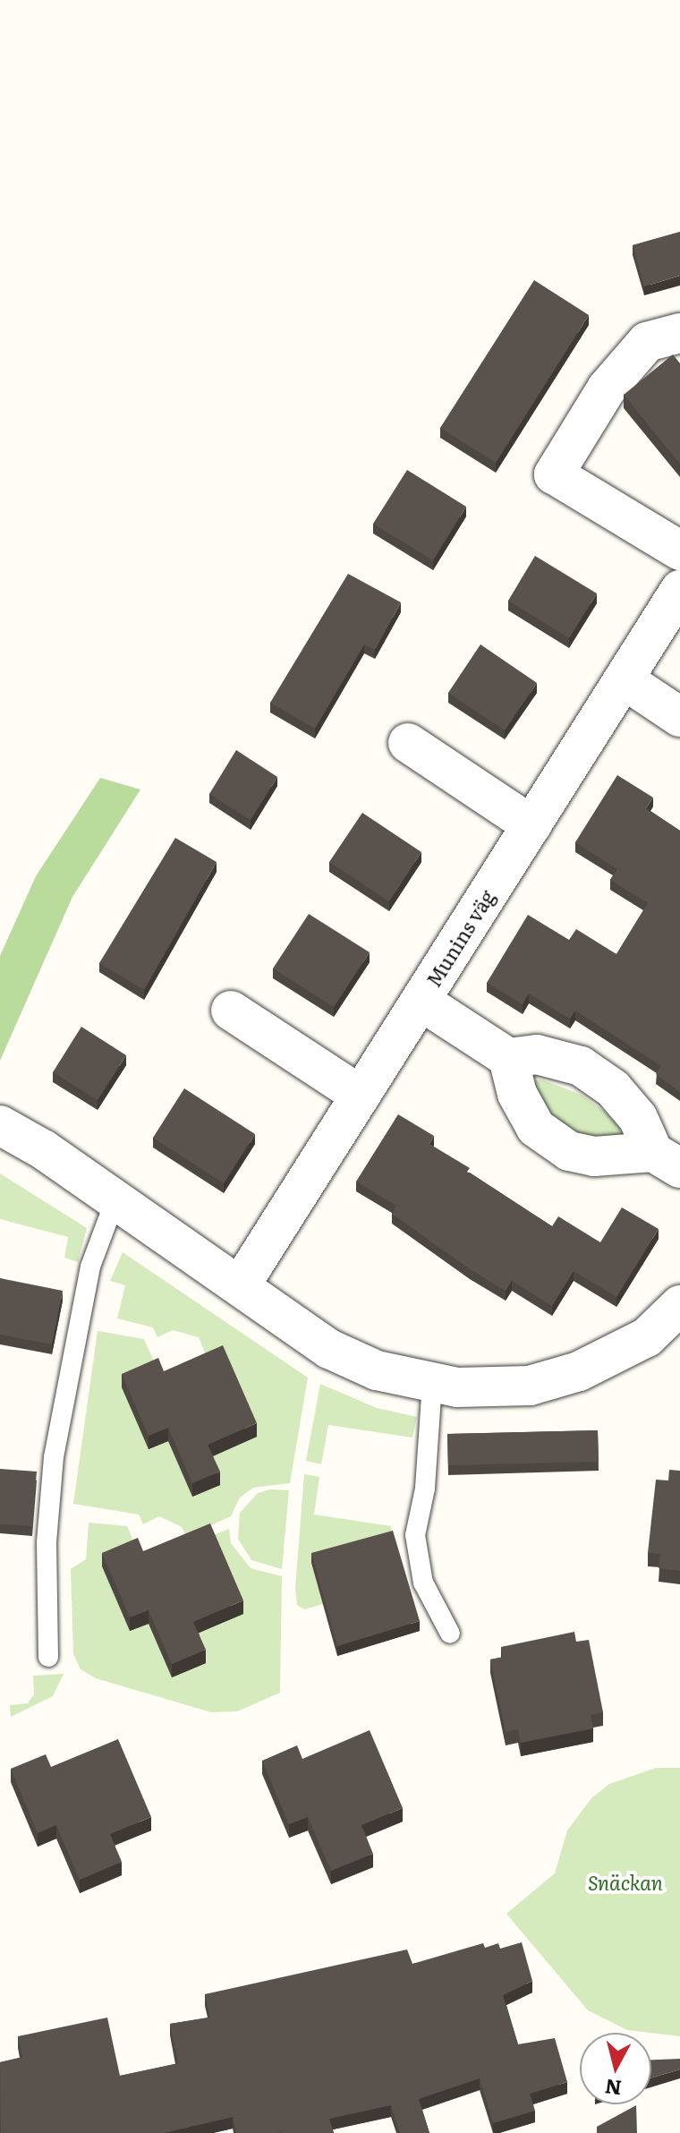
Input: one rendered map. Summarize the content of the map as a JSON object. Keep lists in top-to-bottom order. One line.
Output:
{"streets":{"street":["Munins väg"]},"parks":["Snäckan"],"north":"bottom"}
